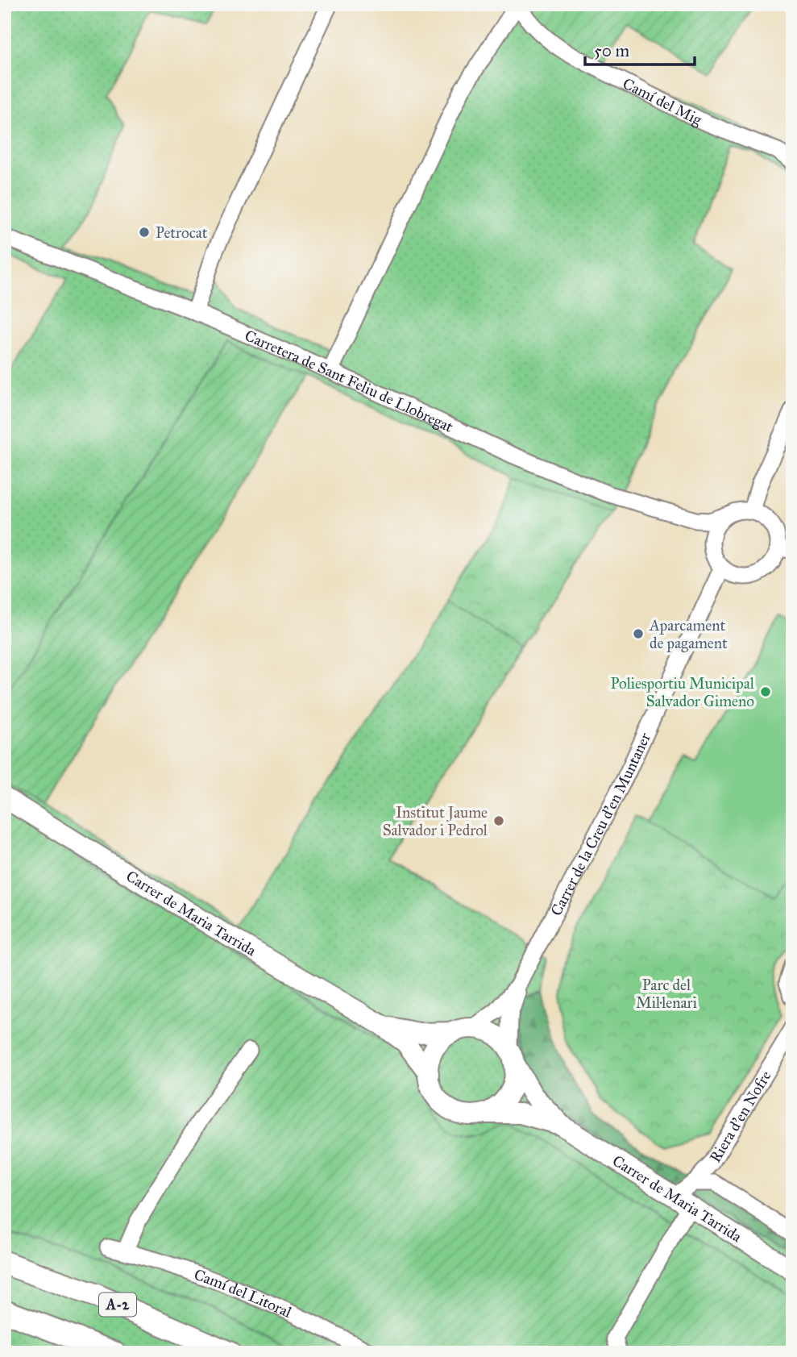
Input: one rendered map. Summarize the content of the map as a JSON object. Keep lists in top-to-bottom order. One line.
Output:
{"streets":{"highway":["A-2"],"main road":["Carrer de Maria Tarrida"],"street":["Camí del Mig","Carretera de Sant Feliu de Llobregat","Carrer de la Creu d'en Muntaner","Riera d'en Nofre","Camí del Litoral"]},"crossings":[["Carretera de Sant Feliu de Llobregat","Carrer de la Creu d'en Muntaner"],["Carrer de la Creu d'en Muntaner","Carrer de Maria Tarrida"],["Carrer de Maria Tarrida","Riera d'en Nofre"]],"parks":["Parc del Mil·lenari"],"places":["Petrocat","Aparcament de pagament","Poliesportiu Municipal Salvador Gimeno","Institut Jaume Salvador i Pedrol"],"scale_bar":"50 m"}
